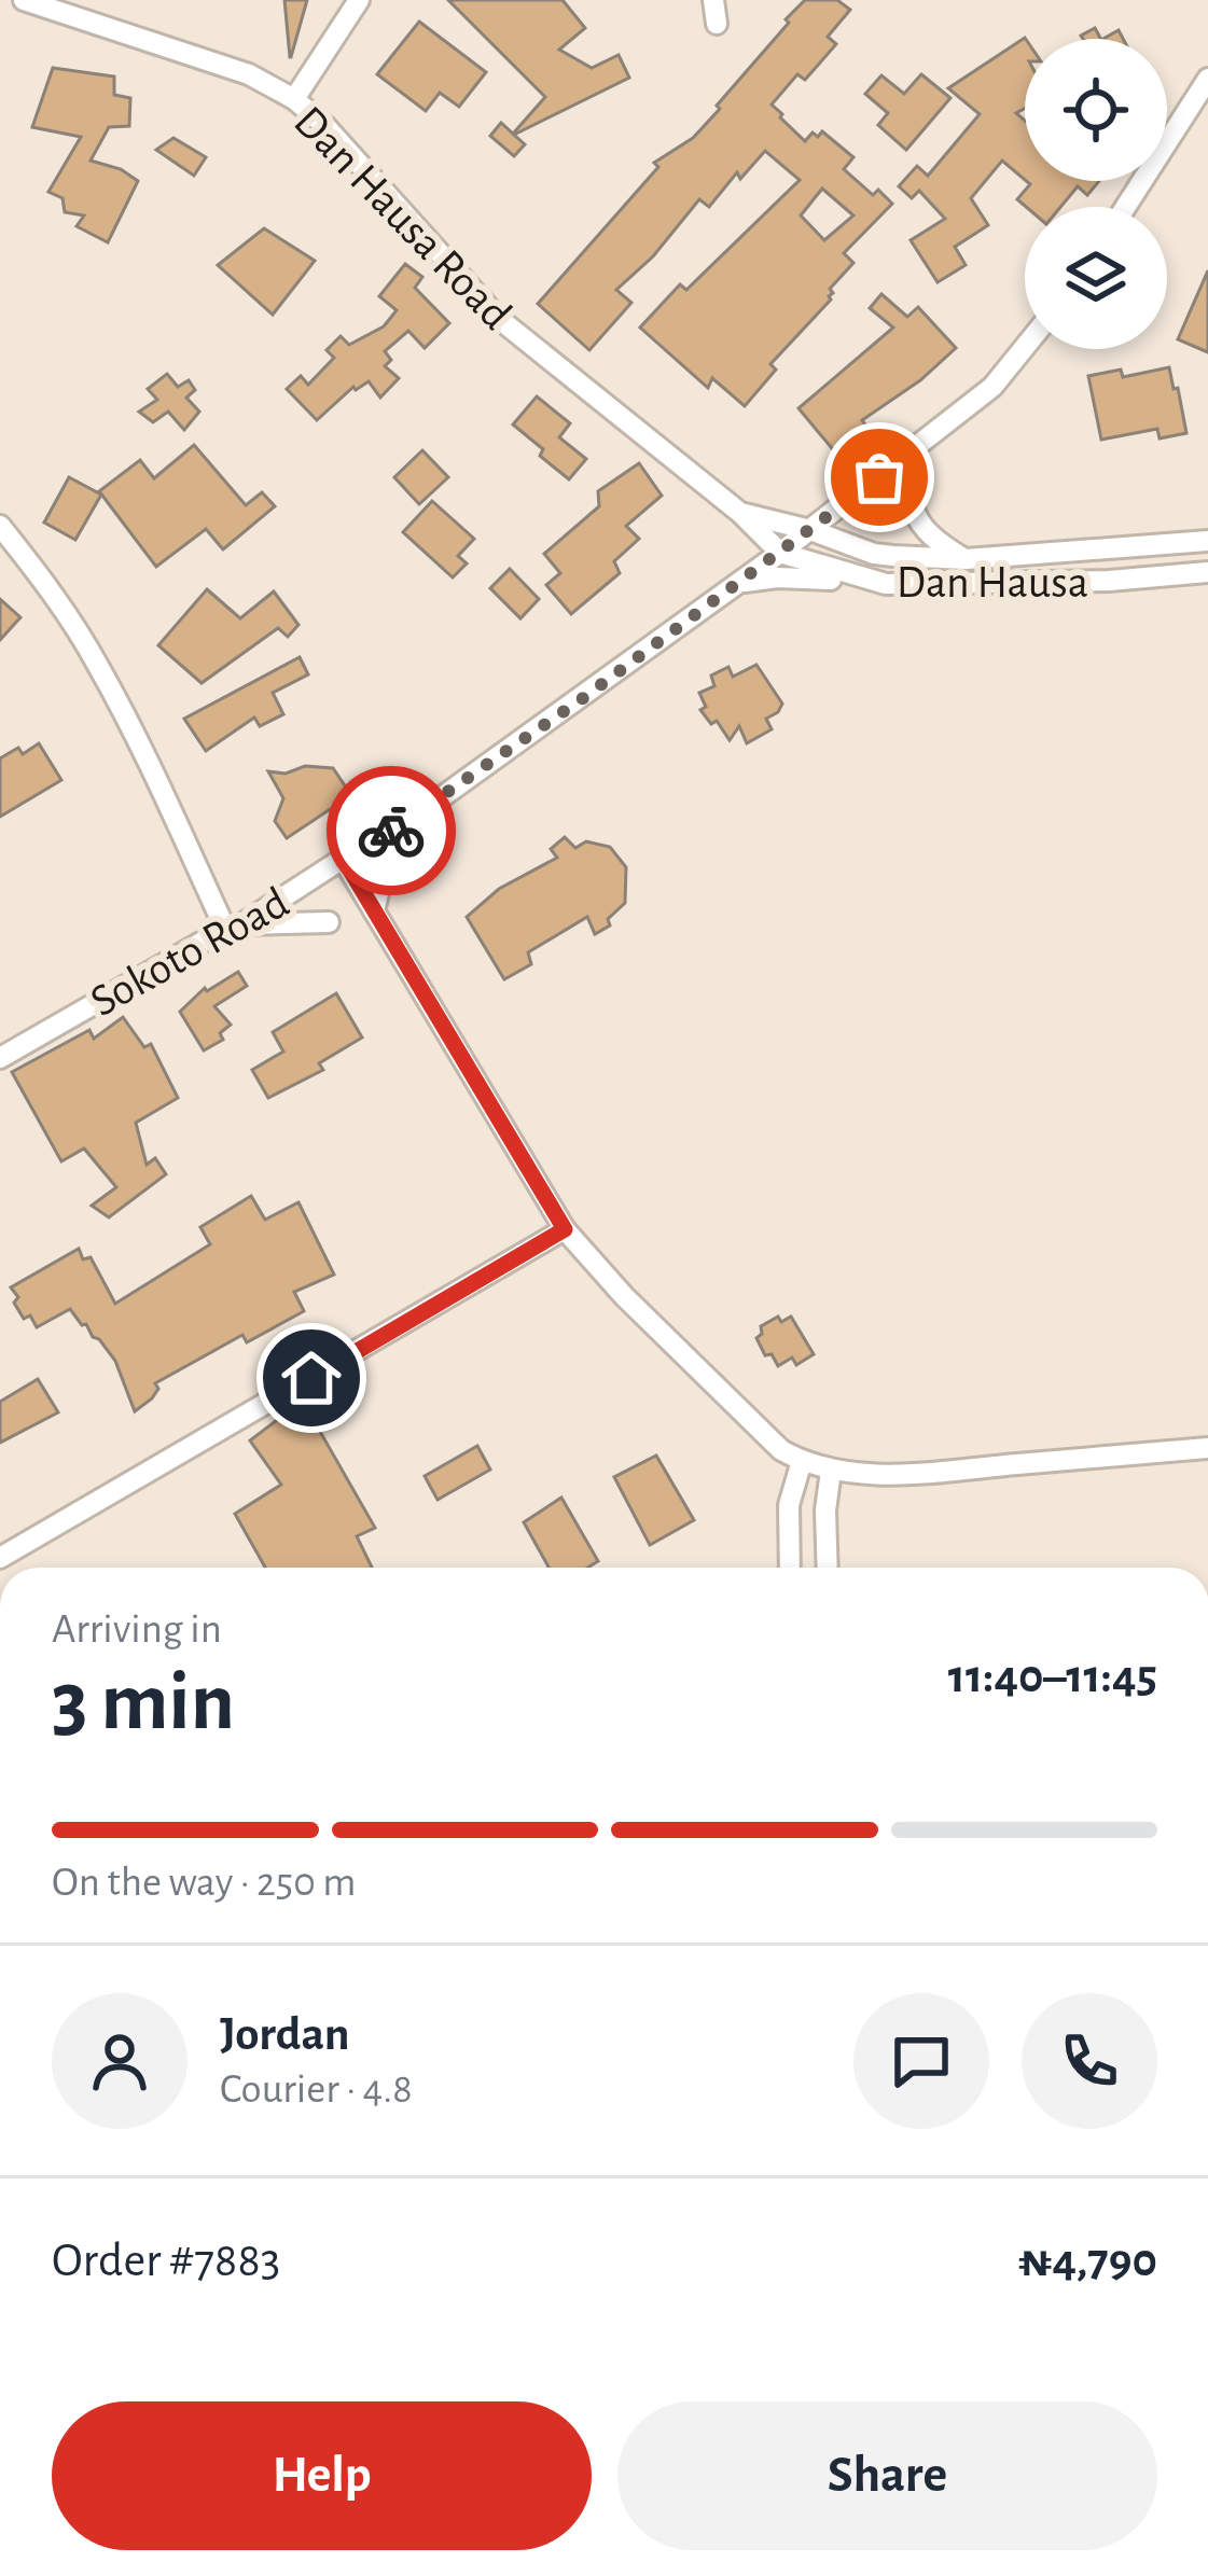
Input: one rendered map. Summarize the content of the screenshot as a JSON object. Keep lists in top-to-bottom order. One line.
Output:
{"streets":{"street":["Dan Hausa Road","Dan Hausa","Sokoto Road"]},"crossings":[["Dan Hausa Road","Dan Hausa"],["Dan Hausa Road","Sokoto Road"],["Dan Hausa","Sokoto Road"]],"page":{"heading":["3 min","Arriving in","11:40–11:45"],"panel":["Jordan","Courier · 4.8","Order #7883","₦4,790"],"bar":"On the way · 250 m","buttons":["Help","Share"]}}
